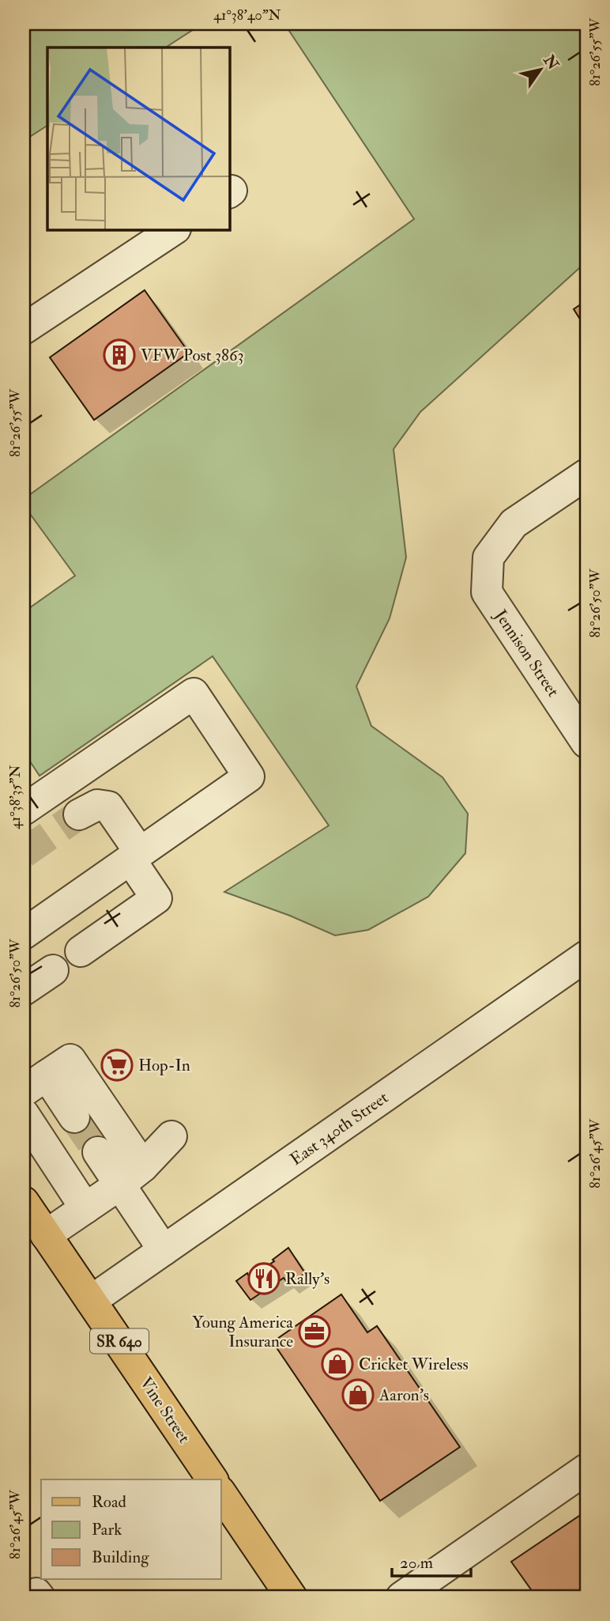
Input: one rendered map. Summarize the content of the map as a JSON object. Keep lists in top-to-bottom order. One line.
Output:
{"streets":{"main road":["SR 640","Vine Street"],"street":["Jennison Street","East 340th Street"]},"crossings":[["East 340th Street","Vine Street"]],"places":{"building":["VFW Post 3863"],"supermarket":["Hop-In"],"restaurant":["Rally's"],"office":["Young America Insurance"],"shop":["Cricket Wireless","Aaron's"]},"legend":["Road","Park","Building"],"scale_bar":"20 m","north":"top right","coordinates":["41°38'40\"N","81°26'55\"W","81°26'50\"W","41°38'35\"N","81°26'45\"W"]}
